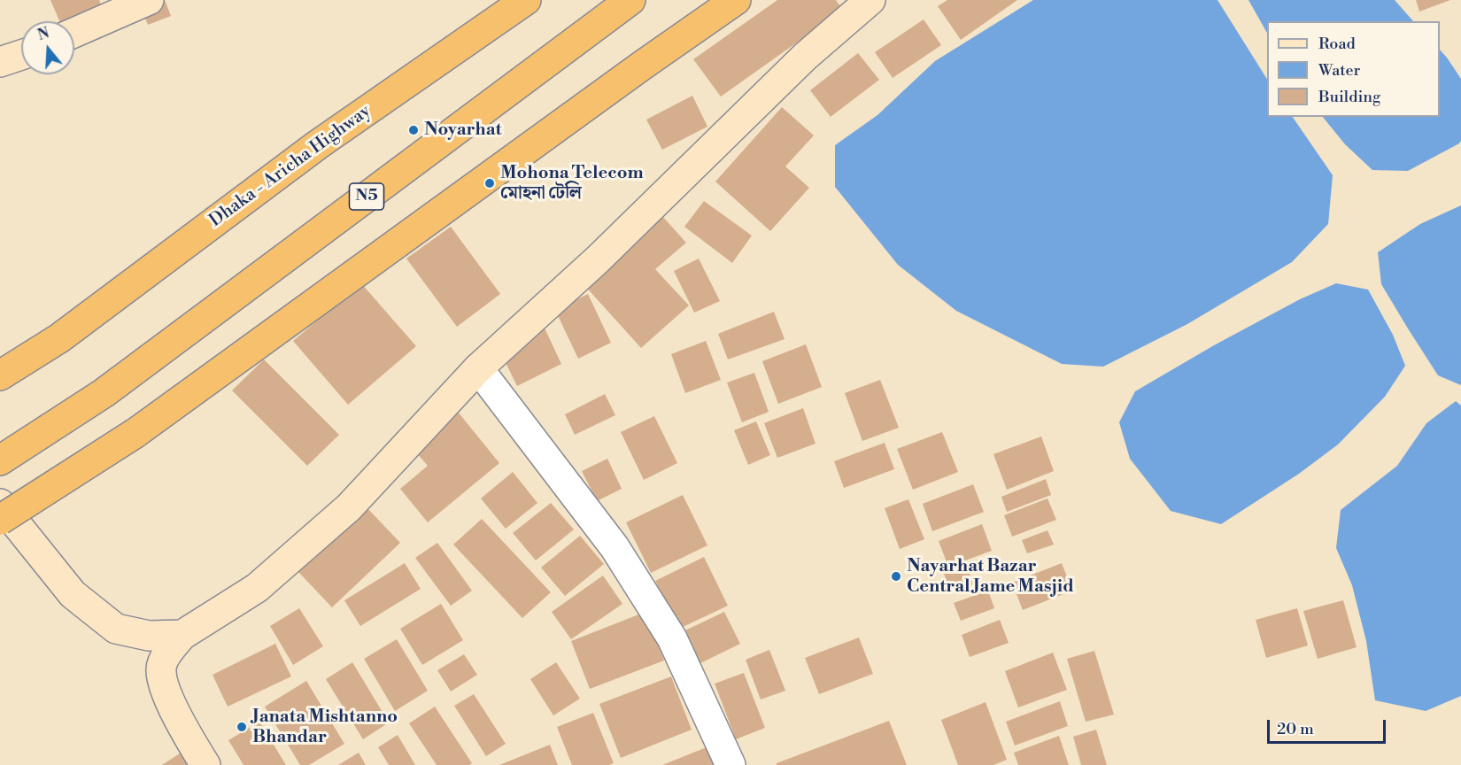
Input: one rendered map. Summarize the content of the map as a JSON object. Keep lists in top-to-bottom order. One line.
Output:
{"streets":{"highway":["Dhaka - Aricha Highway","N5"]},"places":["Noyarhat","Mohona Telecom মোহনা টেলি","Nayarhat Bazar Central Jame Masjid","Janata Mishtanno Bhandar"],"legend":["Road","Water","Building"],"scale_bar":"20 m","north":"top"}
